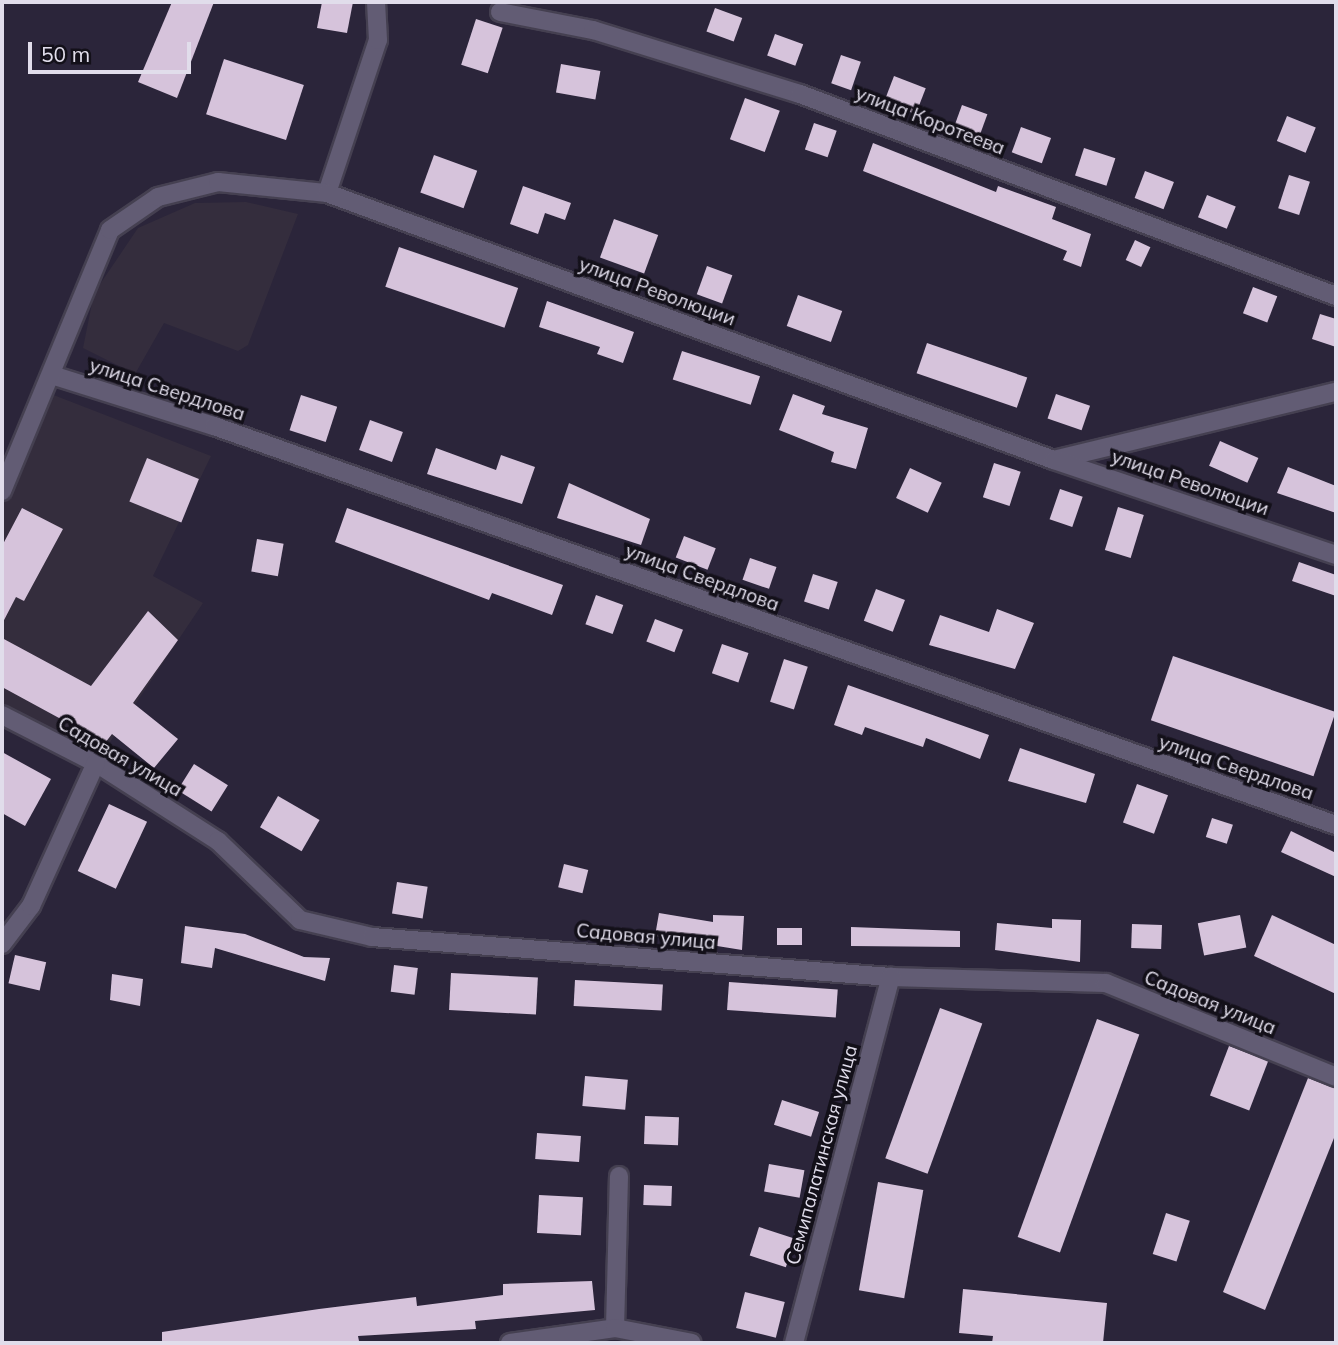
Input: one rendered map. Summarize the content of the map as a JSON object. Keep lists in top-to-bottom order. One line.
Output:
{"streets":{"street":["улица Коротеева","улица Революции","улица Свердлова","Садовая улица","Семипалатинская улица"]},"crossings":[["улица Революции","улица Свердлова"],["Садовая улица","Семипалатинская улица"]],"scale_bar":"50 m"}
